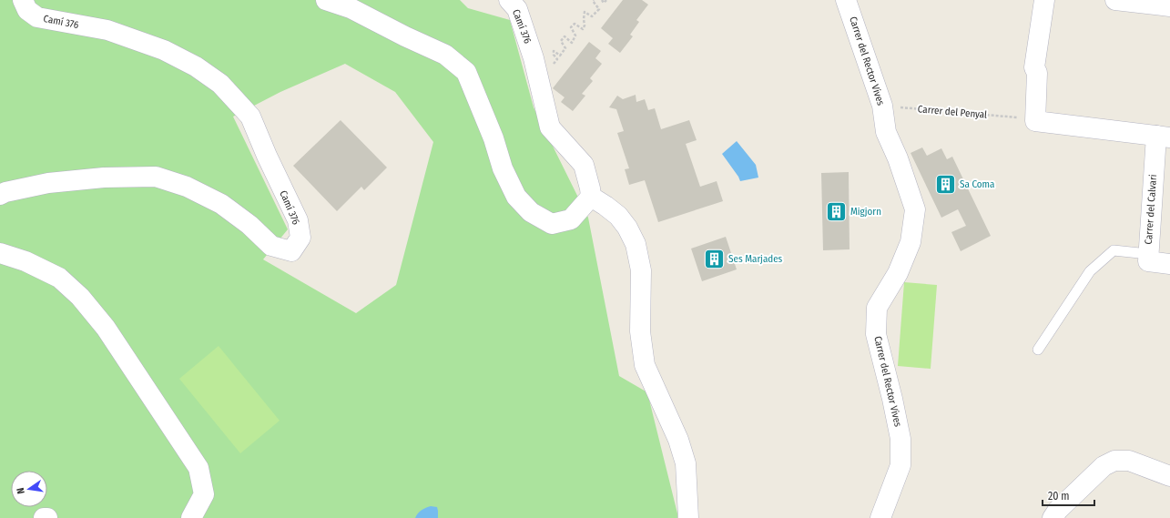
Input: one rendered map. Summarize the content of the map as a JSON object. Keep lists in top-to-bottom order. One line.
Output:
{"streets":{"street":["Camí 376","Carrer del Rector Vives","Carrer del Calvari"],"path":["Carrer del Penyal"]},"crossings":[["Carrer del Rector Vives","Carrer del Penyal"]],"places":{"building":["Sa Coma","Migjorn","Ses Marjades"]},"scale_bar":"20 m","north":"left"}
